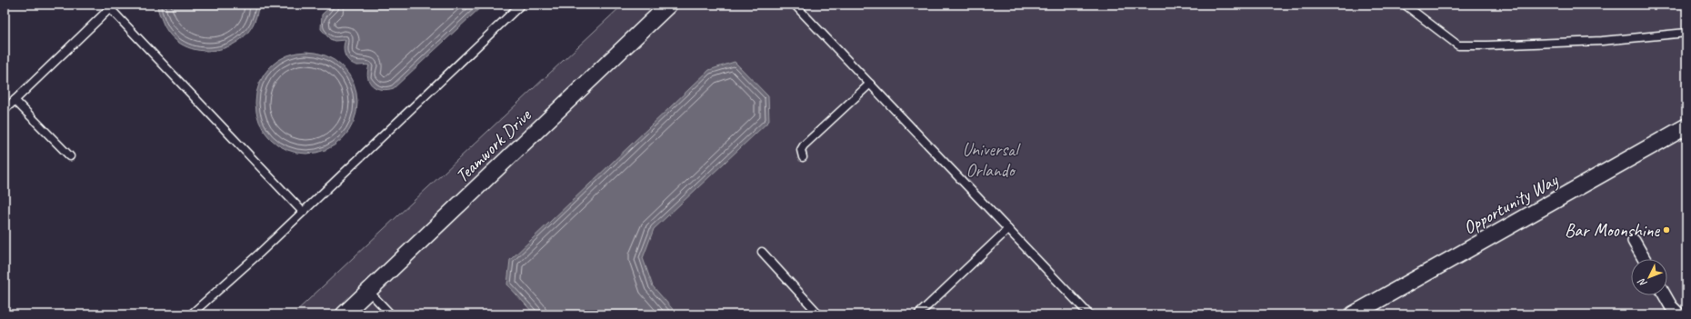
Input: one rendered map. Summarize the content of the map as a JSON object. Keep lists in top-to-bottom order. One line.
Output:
{"streets":{"street":["Teamwork Drive","Opportunity Way"]},"parks":["Universal Orlando"],"places":["Bar Moonshine"],"north":"bottom left"}
